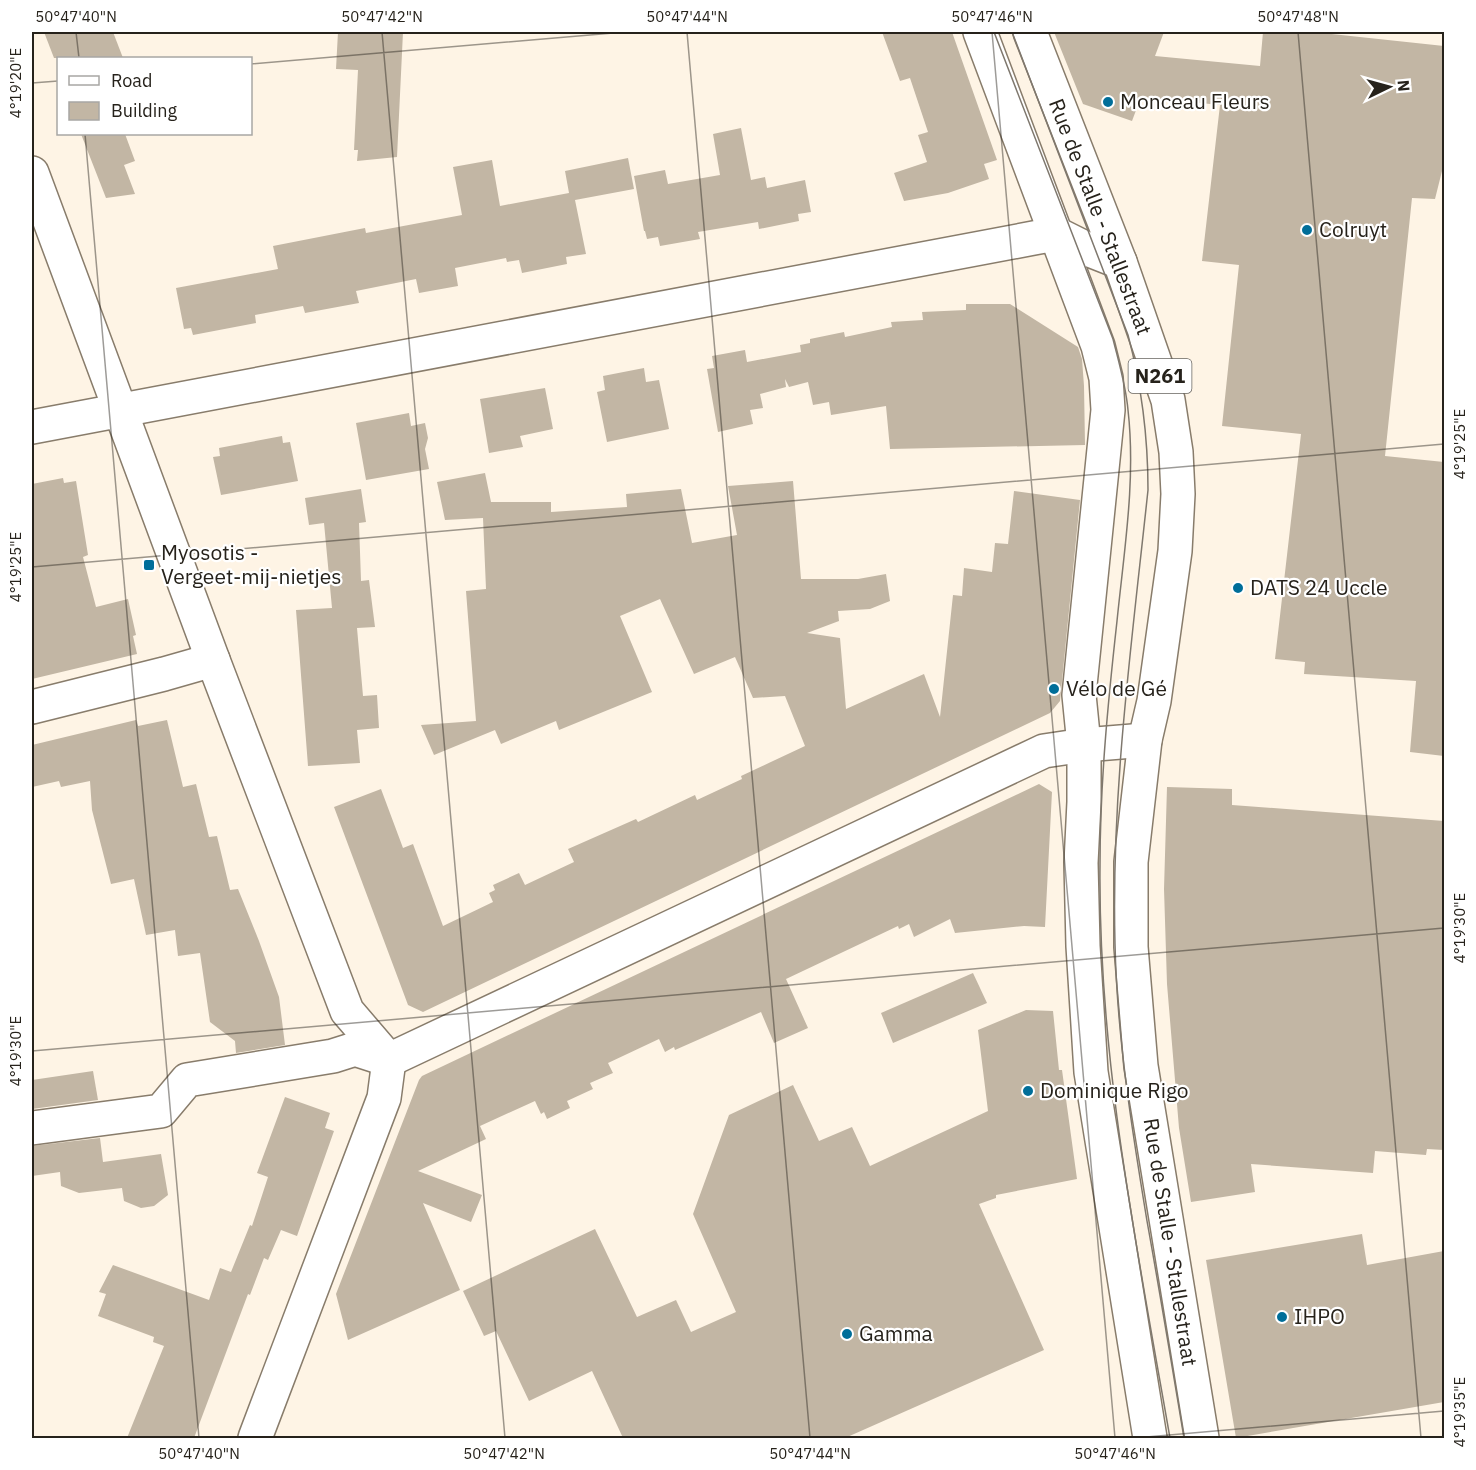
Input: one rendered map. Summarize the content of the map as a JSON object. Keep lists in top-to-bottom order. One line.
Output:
{"streets":{"street":["Rue de Stalle - Stallestraat","N261"]},"places":{"other":["Monceau Fleurs","Colruyt","DATS 24 Uccle","Vélo de Gé","Dominique Rigo","IHPO","Gamma"],"transit":["Myosotis - Vergeet-mij-nietjes"]},"legend":["Road","Building"],"north":"right","coordinates":["50°47'40\"N","50°47'42\"N","50°47'44\"N","50°47'46\"N","50°47'48\"N","4°19'20\"E","4°19'25\"E","4°19'30\"E","4°19'35\"E"]}
